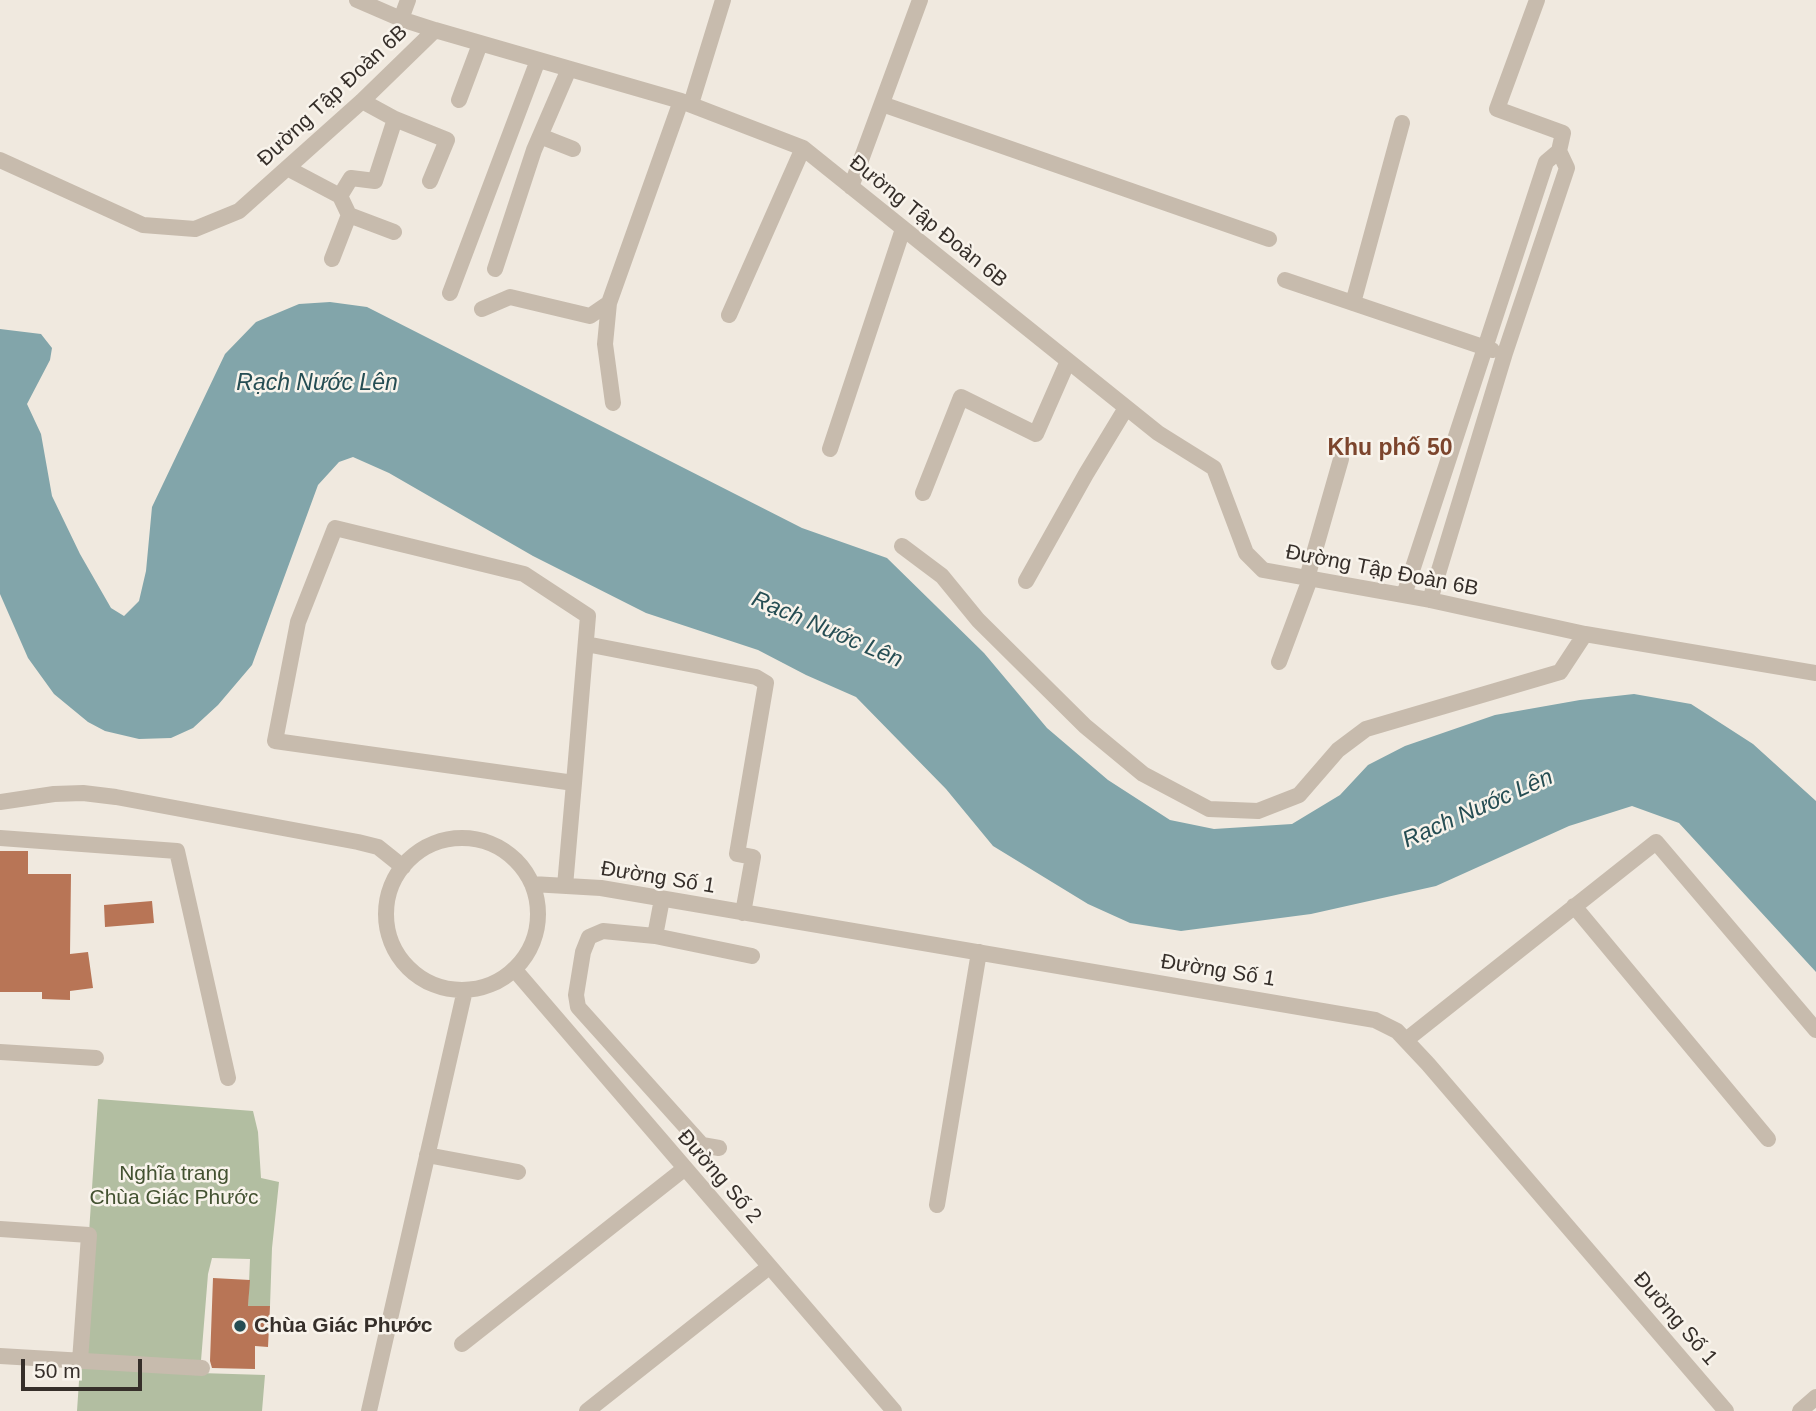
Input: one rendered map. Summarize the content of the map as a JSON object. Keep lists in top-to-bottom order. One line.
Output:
{"streets":{"street":["Đường Tập Đoàn 6B","Đường Số 1","Đường Số 2"]},"crossings":[["Đường Số 1","Đường Số 2"]],"districts":["Khu phố 50"],"water":["Rạch Nước Lên"],"parks":["Nghĩa trang Chùa Giác Phước"],"places":["Chùa Giác Phước"],"scale_bar":"50 m"}
